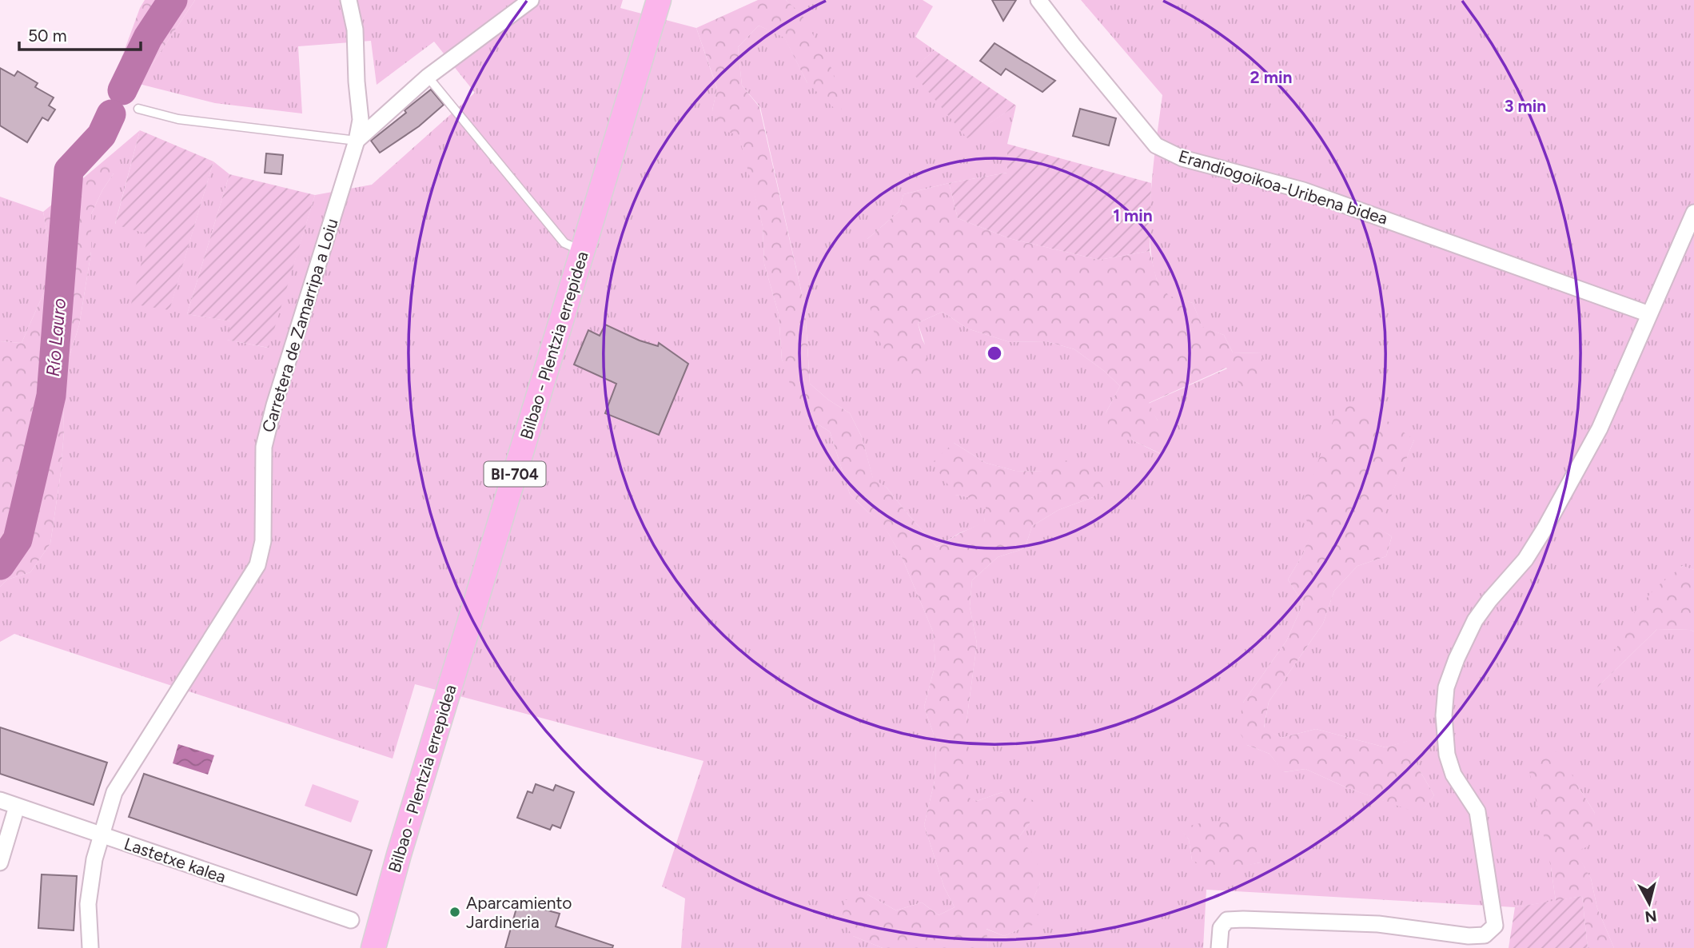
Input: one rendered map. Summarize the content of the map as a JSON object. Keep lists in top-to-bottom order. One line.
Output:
{"streets":{"main road":["Bilbao - Plentzia errepidea","BI-704"],"street":["Erandiogoikoa-Uribena bidea","Carretera de Zamarripa a Loiu","Lastetxe kalea"]},"crossings":[["Carretera de Zamarripa a Loiu","Lastetxe kalea"]],"water":["Río Lauro"],"places":["Aparcamiento Jardineria"],"scale_bar":"50 m","north":"bottom","rings":["2 min","3 min","1 min"]}
